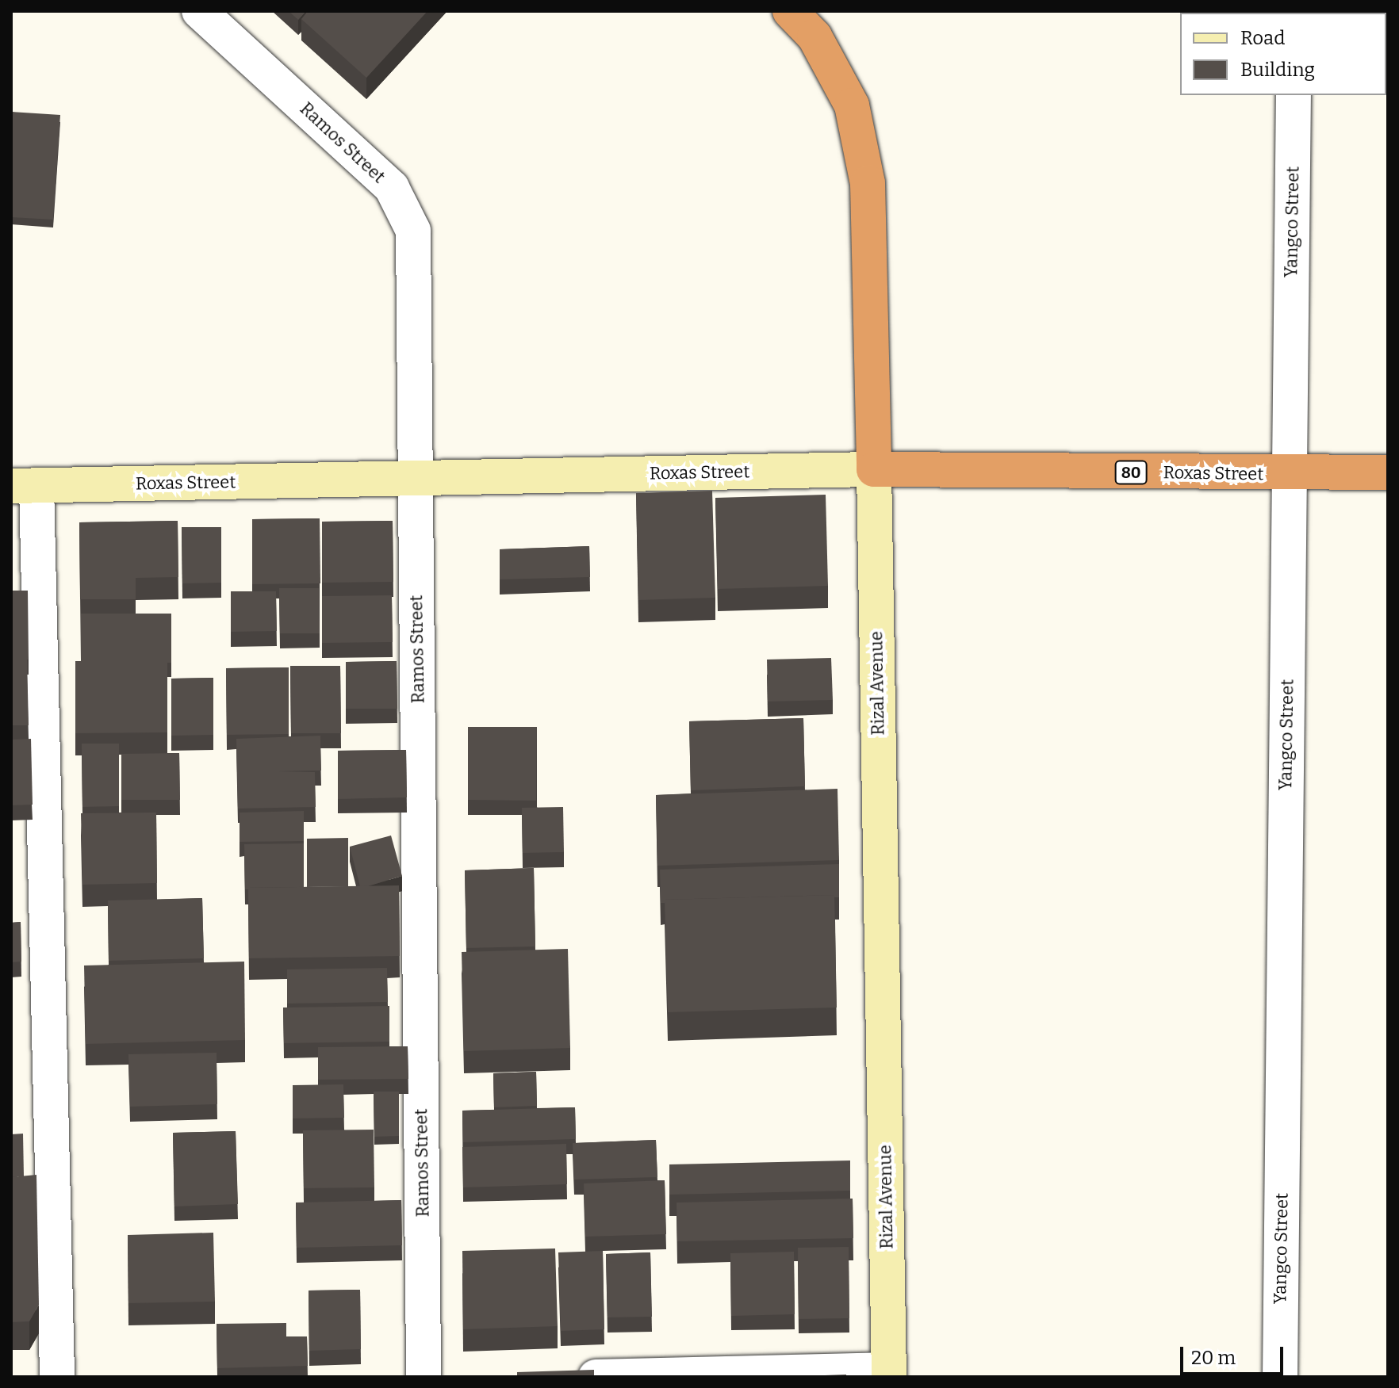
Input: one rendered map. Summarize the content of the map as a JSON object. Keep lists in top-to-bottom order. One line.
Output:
{"streets":{"highway":["Roxas Street","80","Rizal Avenue"],"street":["Ramos Street","Yangco Street"]},"crossings":[["Ramos Street","Roxas Street"],["Yangco Street","Roxas Street"],["Roxas Street","Rizal Avenue"]],"legend":["Road","Building"],"scale_bar":"20 m"}
